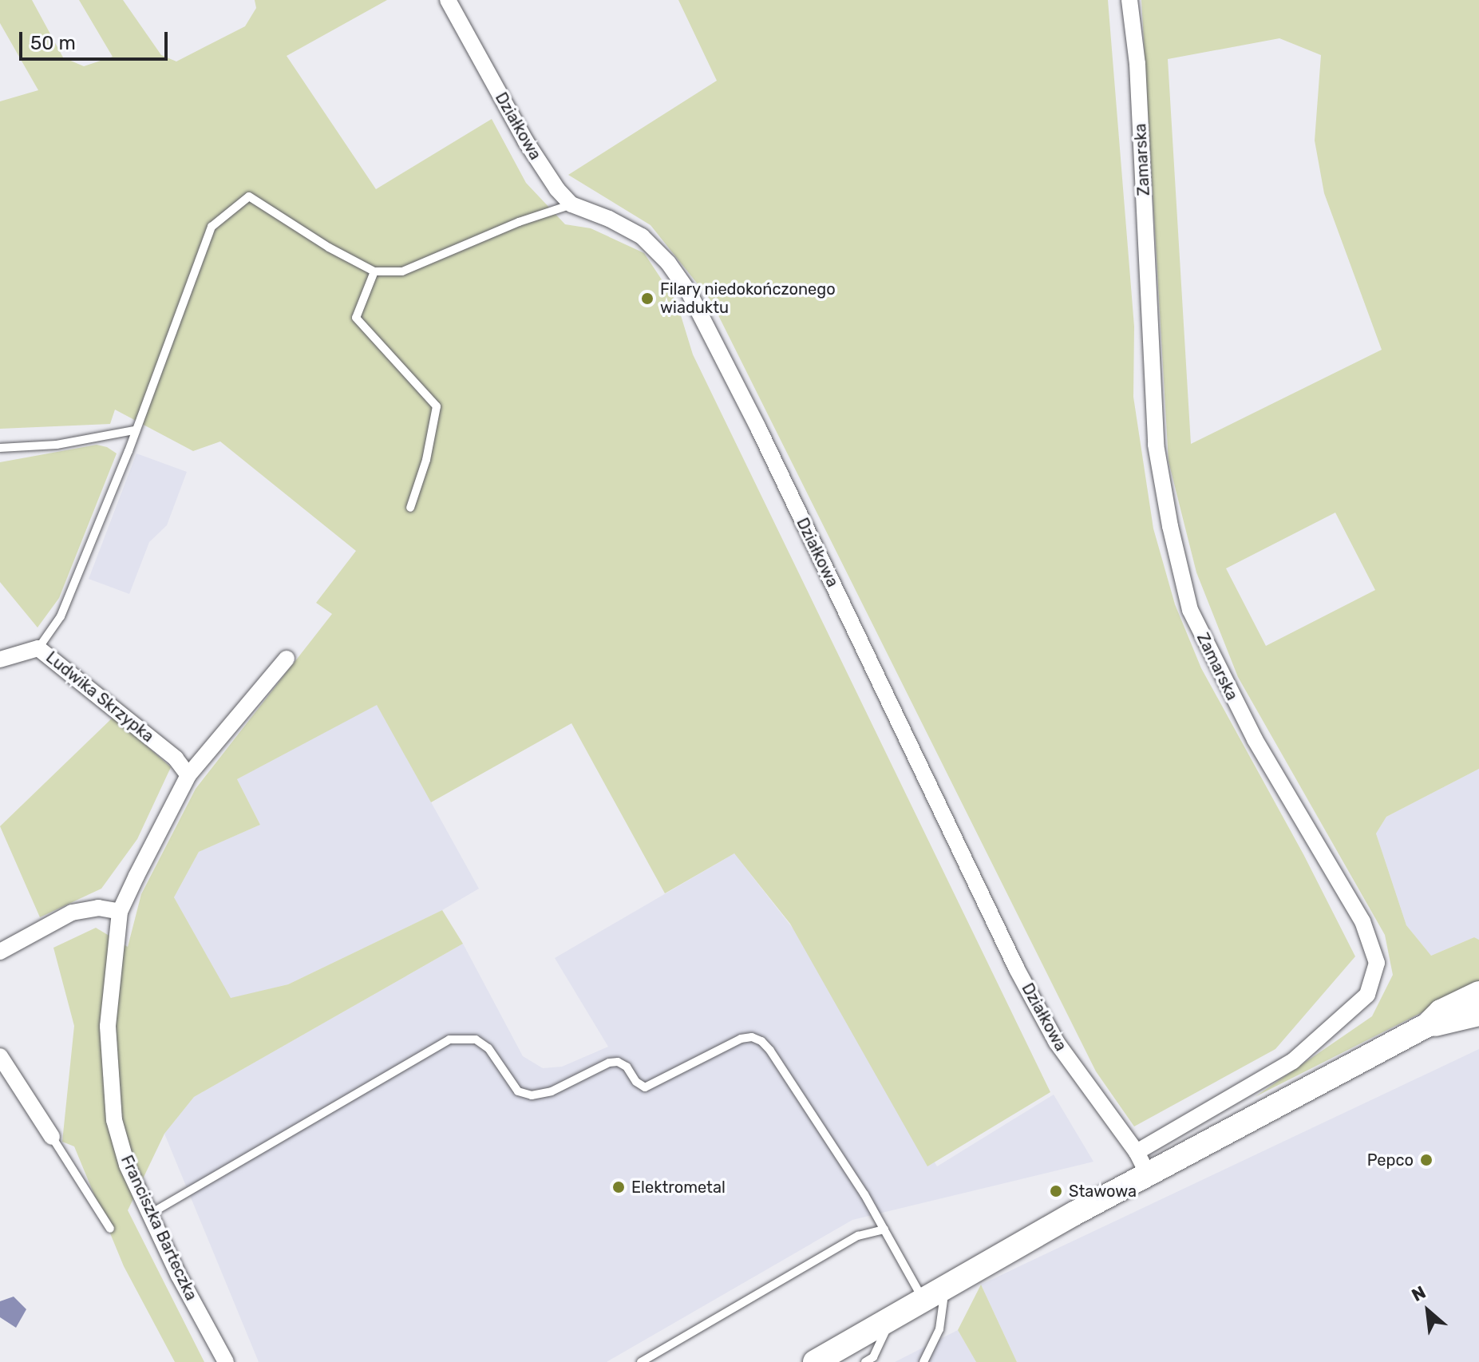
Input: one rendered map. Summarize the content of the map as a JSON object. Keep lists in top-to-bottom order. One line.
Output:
{"streets":{"street":["Działkowa","Zamarska","Ludwika Skrzypka","Franciszka Barteczka"]},"crossings":[["Działkowa","Zamarska"]],"places":["Filary niedokończonego wiaduktu","Pepco","Elektrometal","Stawowa"],"scale_bar":"50 m","north":"top left"}
